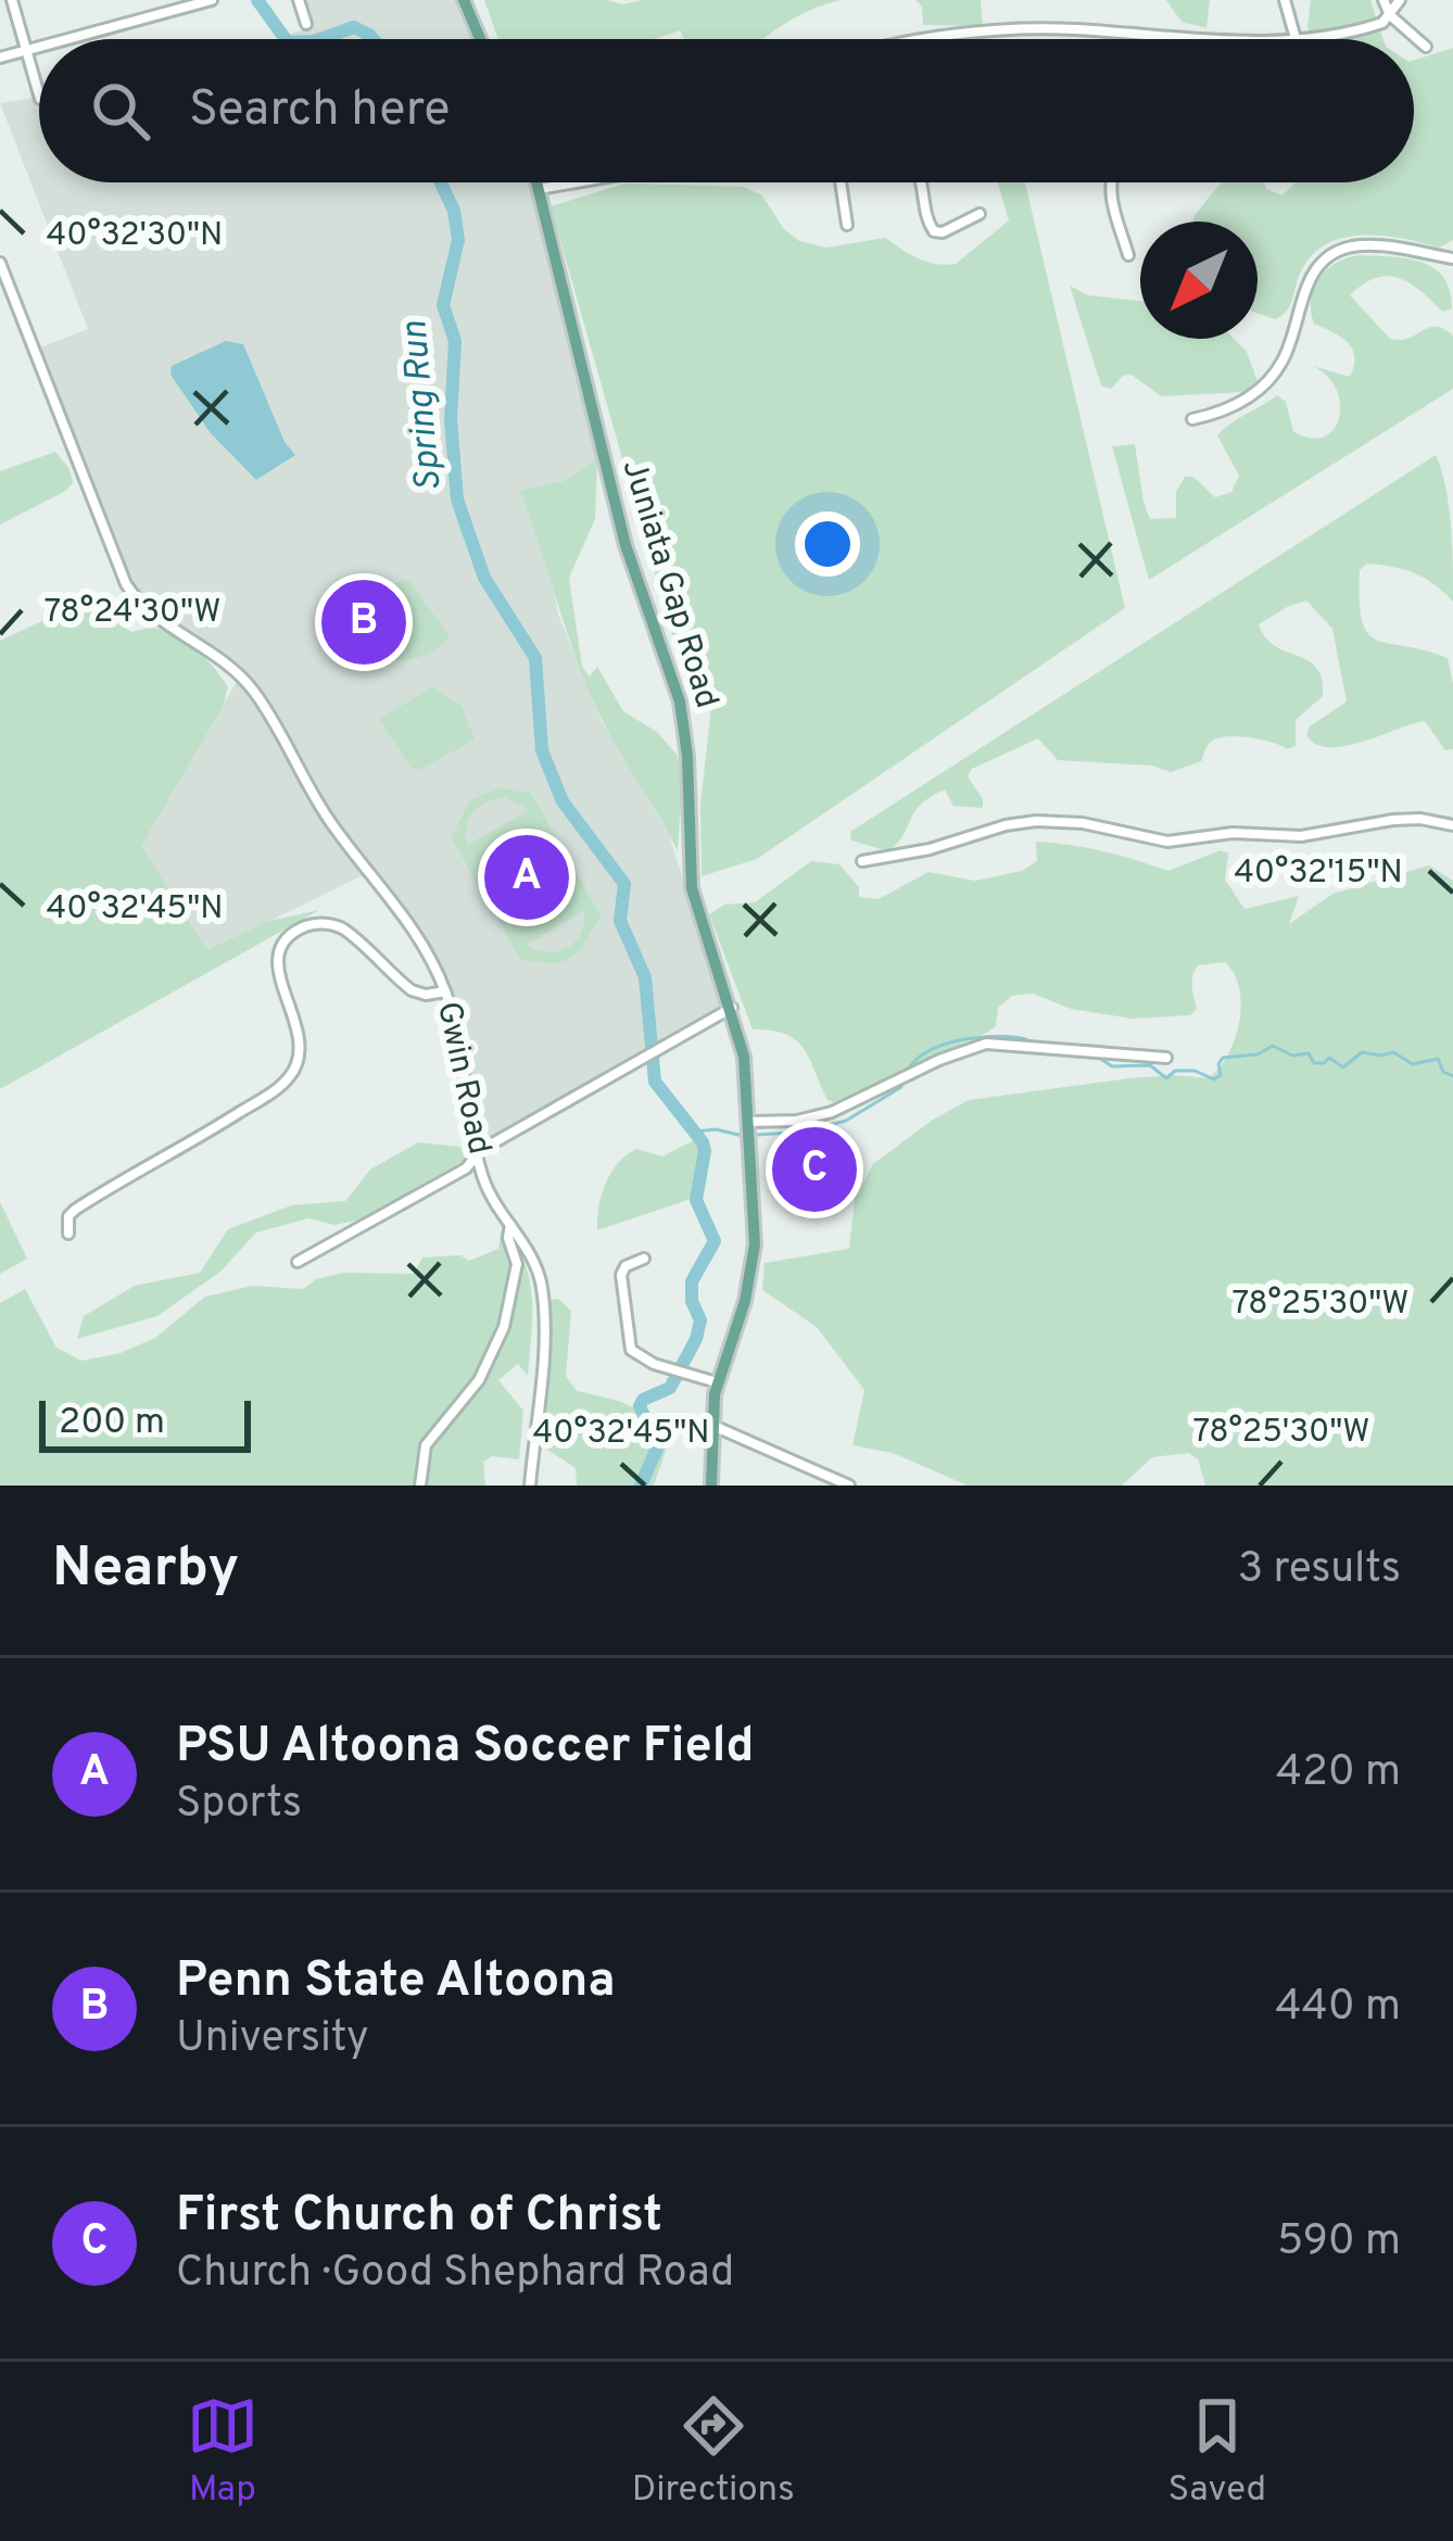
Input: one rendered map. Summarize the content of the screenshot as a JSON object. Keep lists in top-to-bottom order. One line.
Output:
{"streets":{"main road":["Juniata Gap Road"],"street":["Gwin Road"]},"water":["Spring Run"],"scale_bar":"200 m","north":"bottom left","page":{"search":"Search here","pins":["B","A","C"],"scale":"200 m","heading":["Nearby","3 results"],"list":[{"mark":"A","name":"PSU Altoona Soccer Field","note":"Sports","value":"420 m"},{"mark":"B","name":"Penn State Altoona","note":"University","value":"440 m"},{"mark":"C","name":"First Church of Christ","note":"Church · Good Shephard Road","value":"590 m"}],"nav":["Map","Directions","Saved"]},"coordinates":["40°32'30\"N","78°24'30\"W","40°32'15\"N","40°32'45\"N","78°25'30\"W"]}
